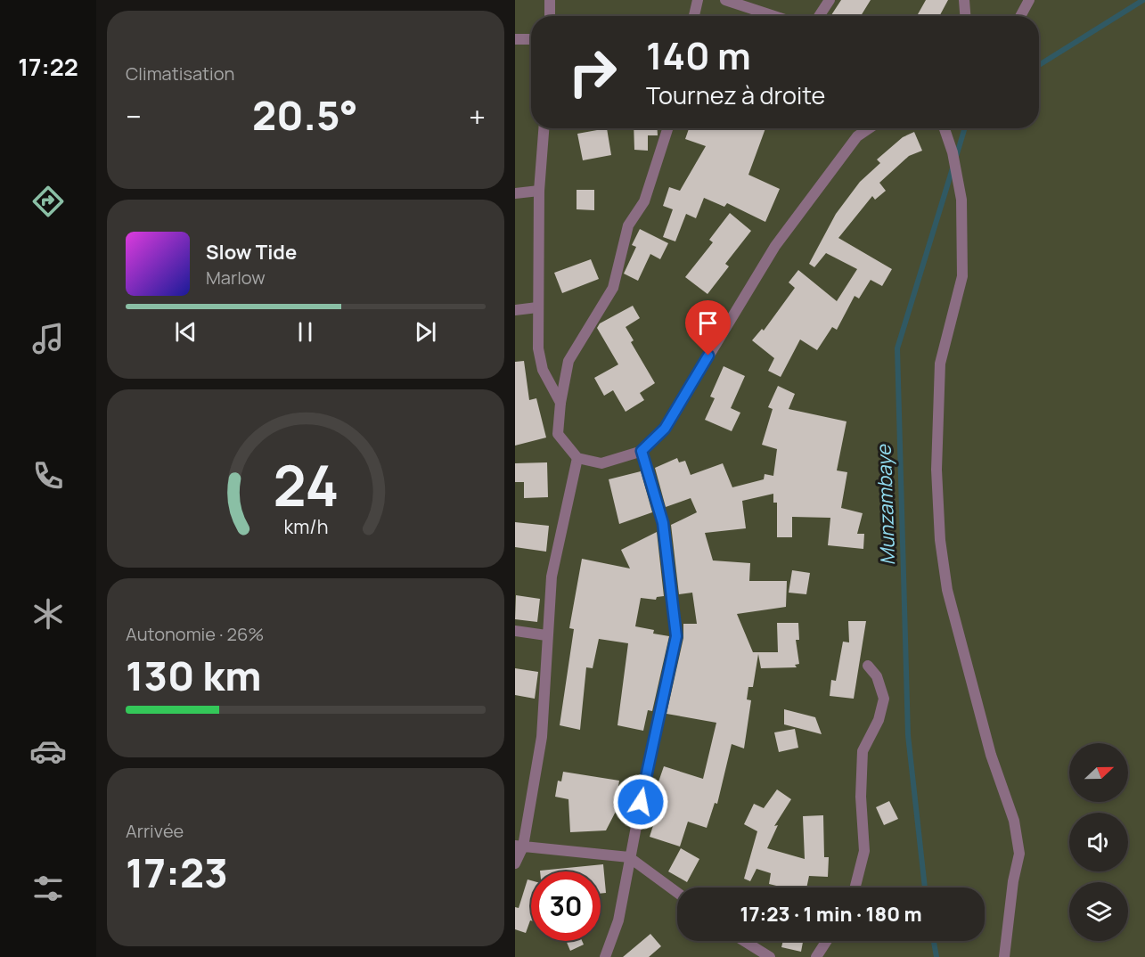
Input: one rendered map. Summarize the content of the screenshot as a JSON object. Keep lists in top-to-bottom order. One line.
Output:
{"water":["Munzambaye"],"north":"right","page":{"tabs":"17:22","tile":["Climatisation",["Autonomie · 26%","130 km"],["Arrivée","17:23"]],"turn":["140 m","Tournez à droite"],"heat":["−","20.5°","+"],"song":["Slow Tide","Marlow"],"limit":"30","trip":"17:23 · 1 min · 180 m","gauge":["24","km/h"]}}
